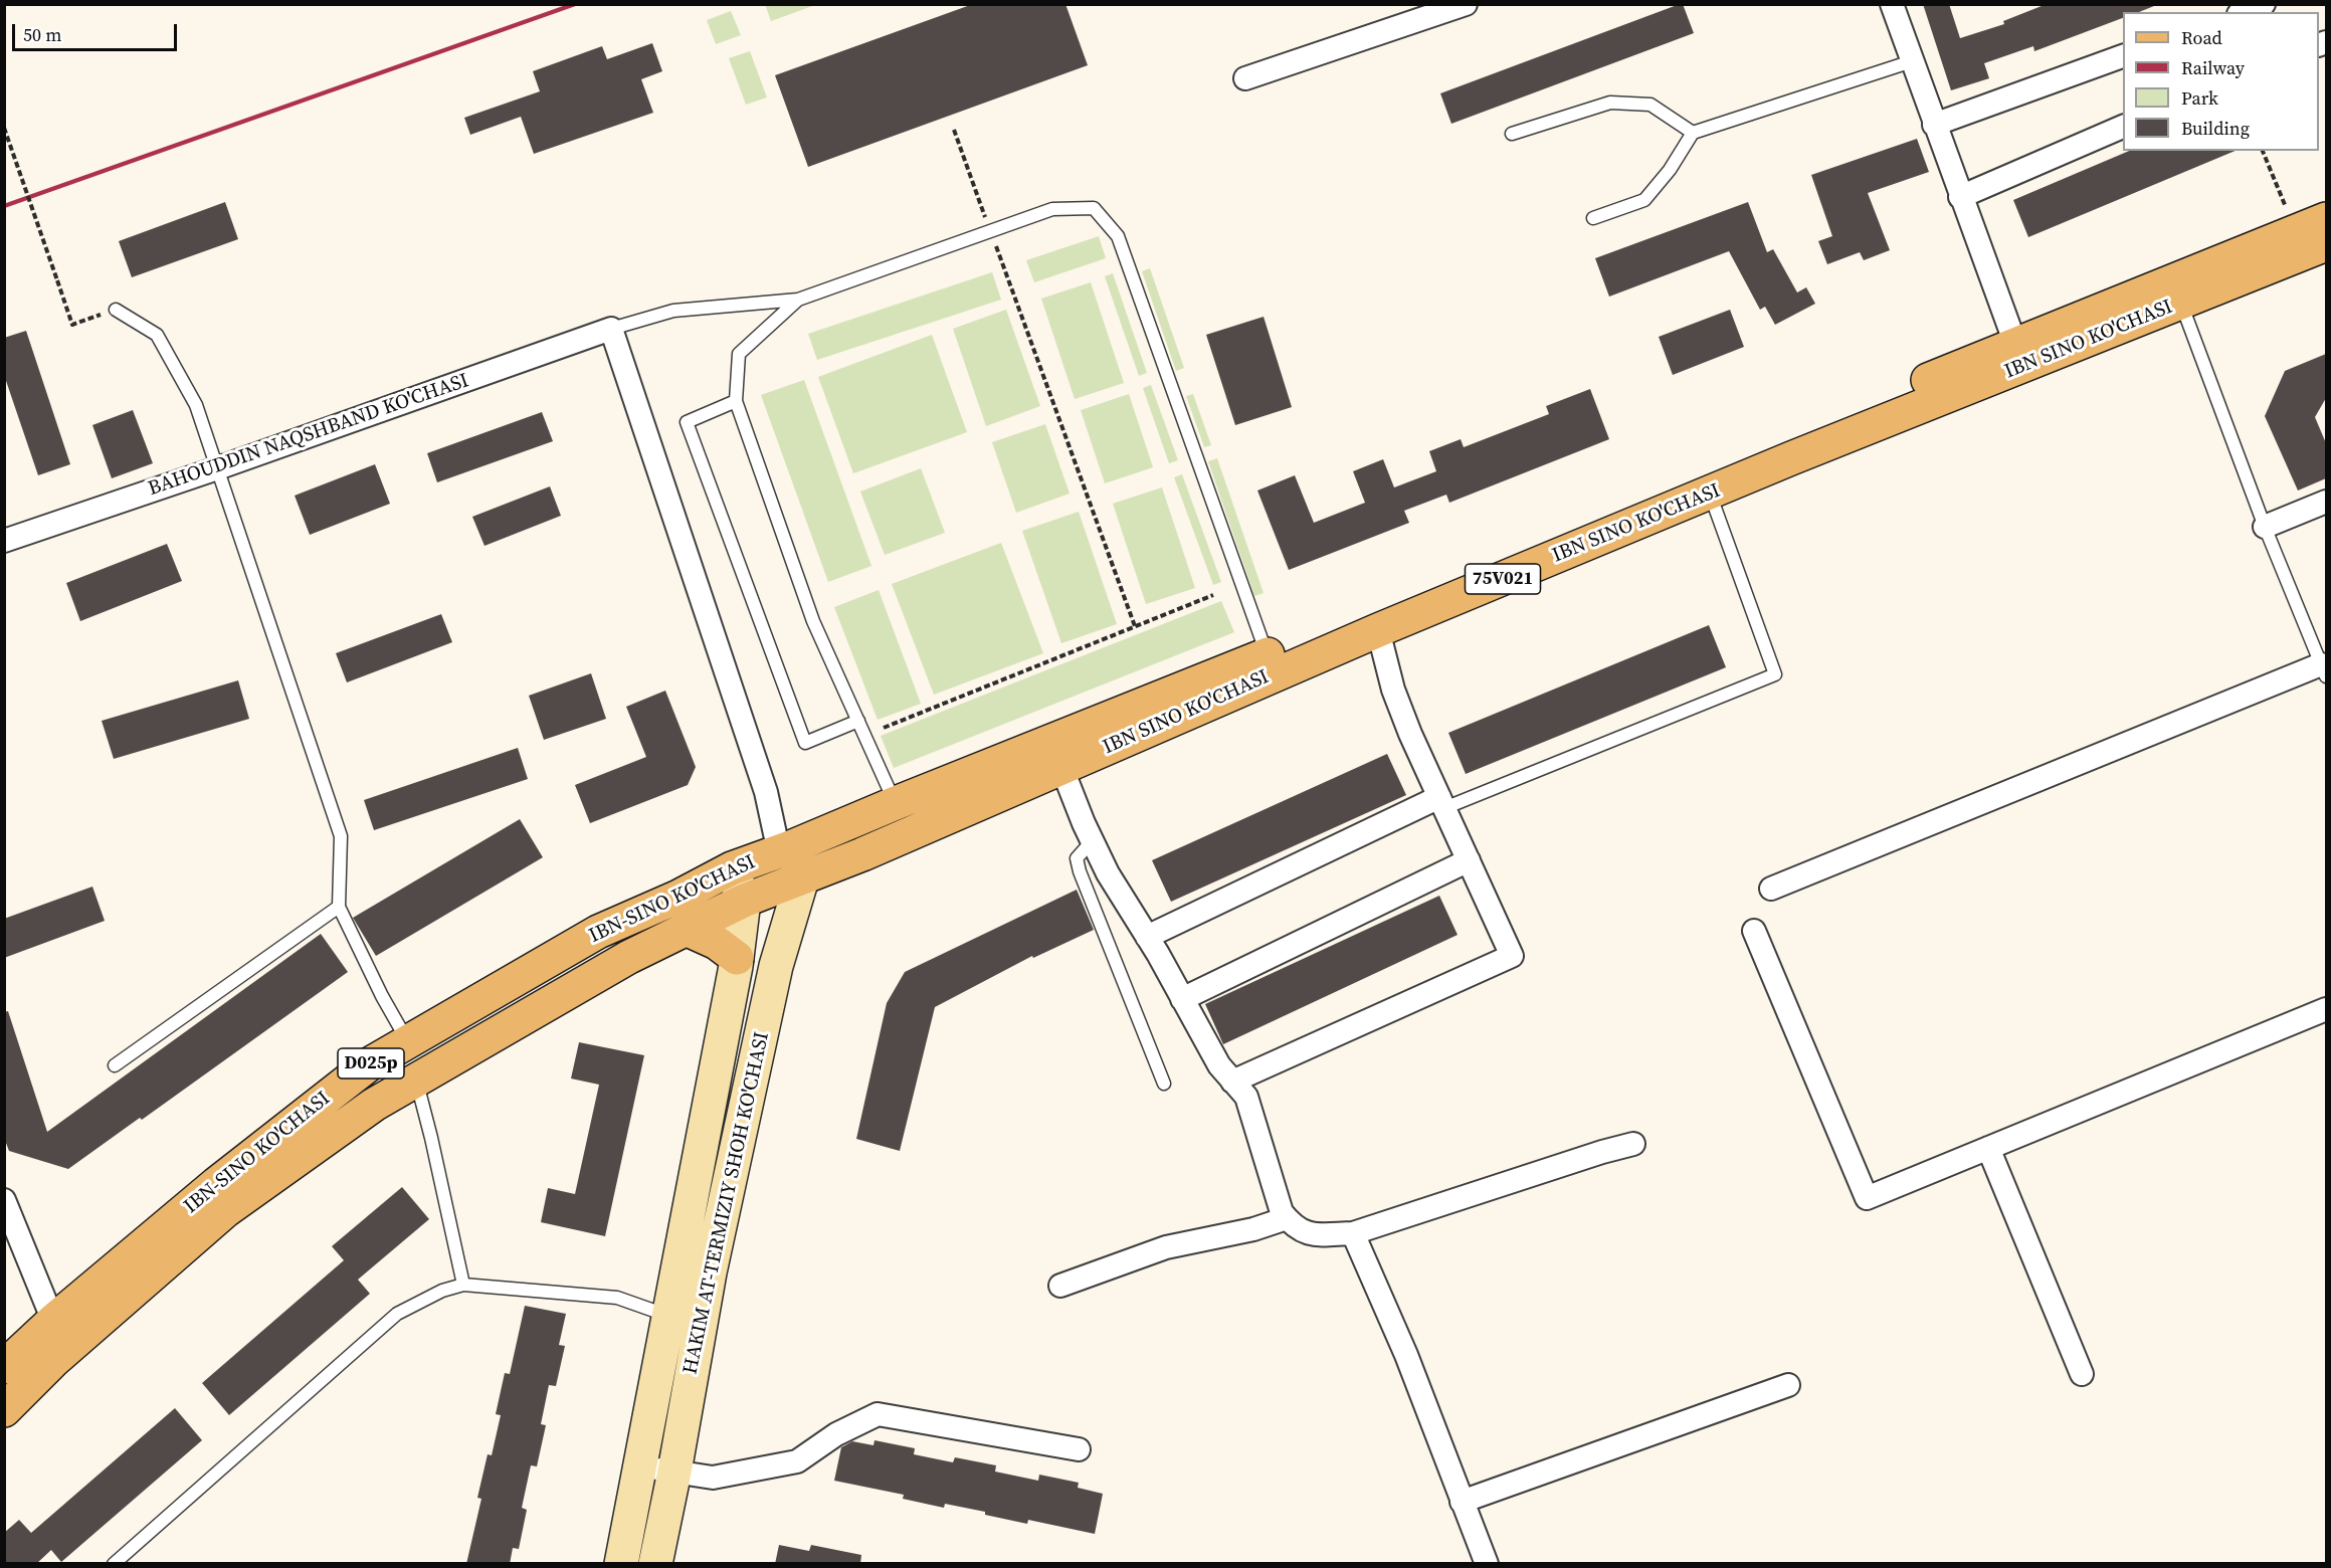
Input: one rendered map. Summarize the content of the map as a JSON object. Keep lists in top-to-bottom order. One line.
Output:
{"streets":{"main road":["IBN SINO KO'CHASI","75V021","IBN-SINO KO'CHASI","D025p","HAKIM AT-TERMIZIY SHOH KO'CHASI"],"street":["BAHOUDDIN NAQSHBAND KO'CHASI"]},"crossings":[["IBN SINO KO'CHASI","IBN-SINO KO'CHASI"],["IBN SINO KO'CHASI","HAKIM AT-TERMIZIY SHOH KO'CHASI"],["IBN-SINO KO'CHASI","HAKIM AT-TERMIZIY SHOH KO'CHASI"]],"legend":["Road","Railway","Park","Building"],"scale_bar":"50 m"}
